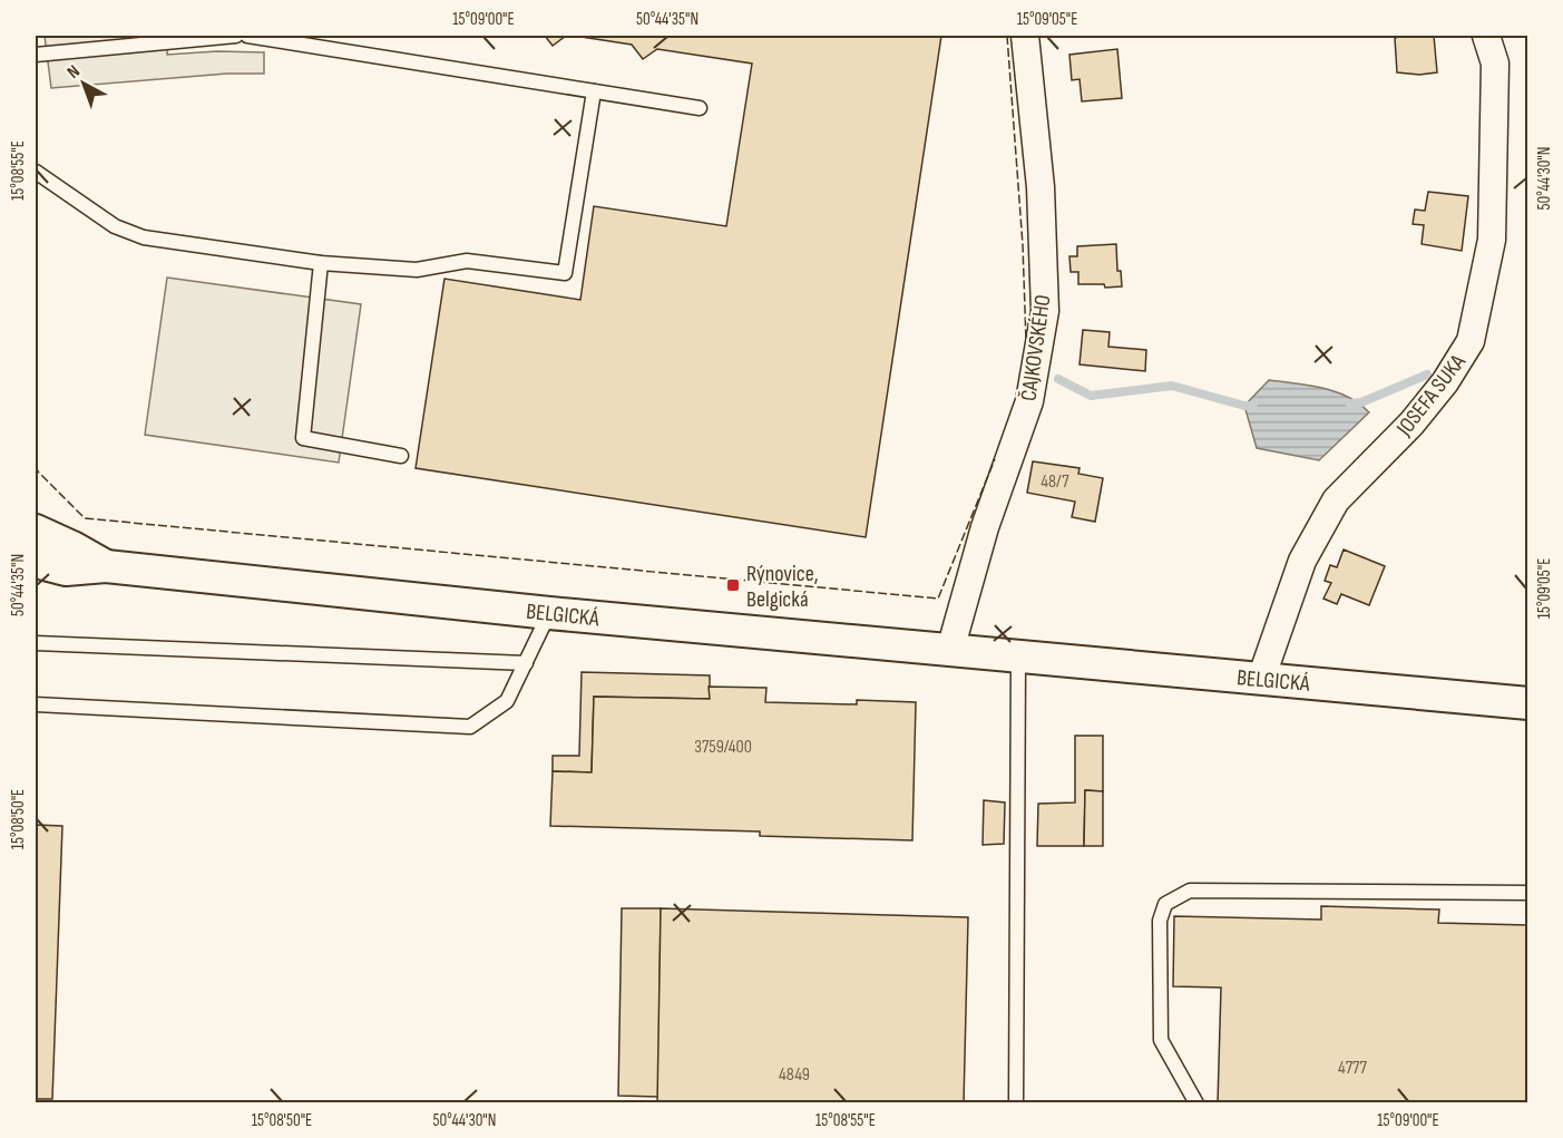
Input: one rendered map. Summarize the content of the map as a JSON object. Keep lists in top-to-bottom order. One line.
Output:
{"streets":{"street":["ČAJKOVSKÉHO","JOSEFA SUKA","BELGICKÁ"]},"crossings":[["ČAJKOVSKÉHO","BELGICKÁ"],["JOSEFA SUKA","BELGICKÁ"]],"places":{"transit":["Rýnovice, Belgická"]},"house_numbers":["48/7","3759/400","4777","4849"],"north":"top left","coordinates":["15°09'00\"E","50°44'35\"N","15°09'05\"E","15°08'55\"E","50°44'30\"N","15°08'50\"E"]}
